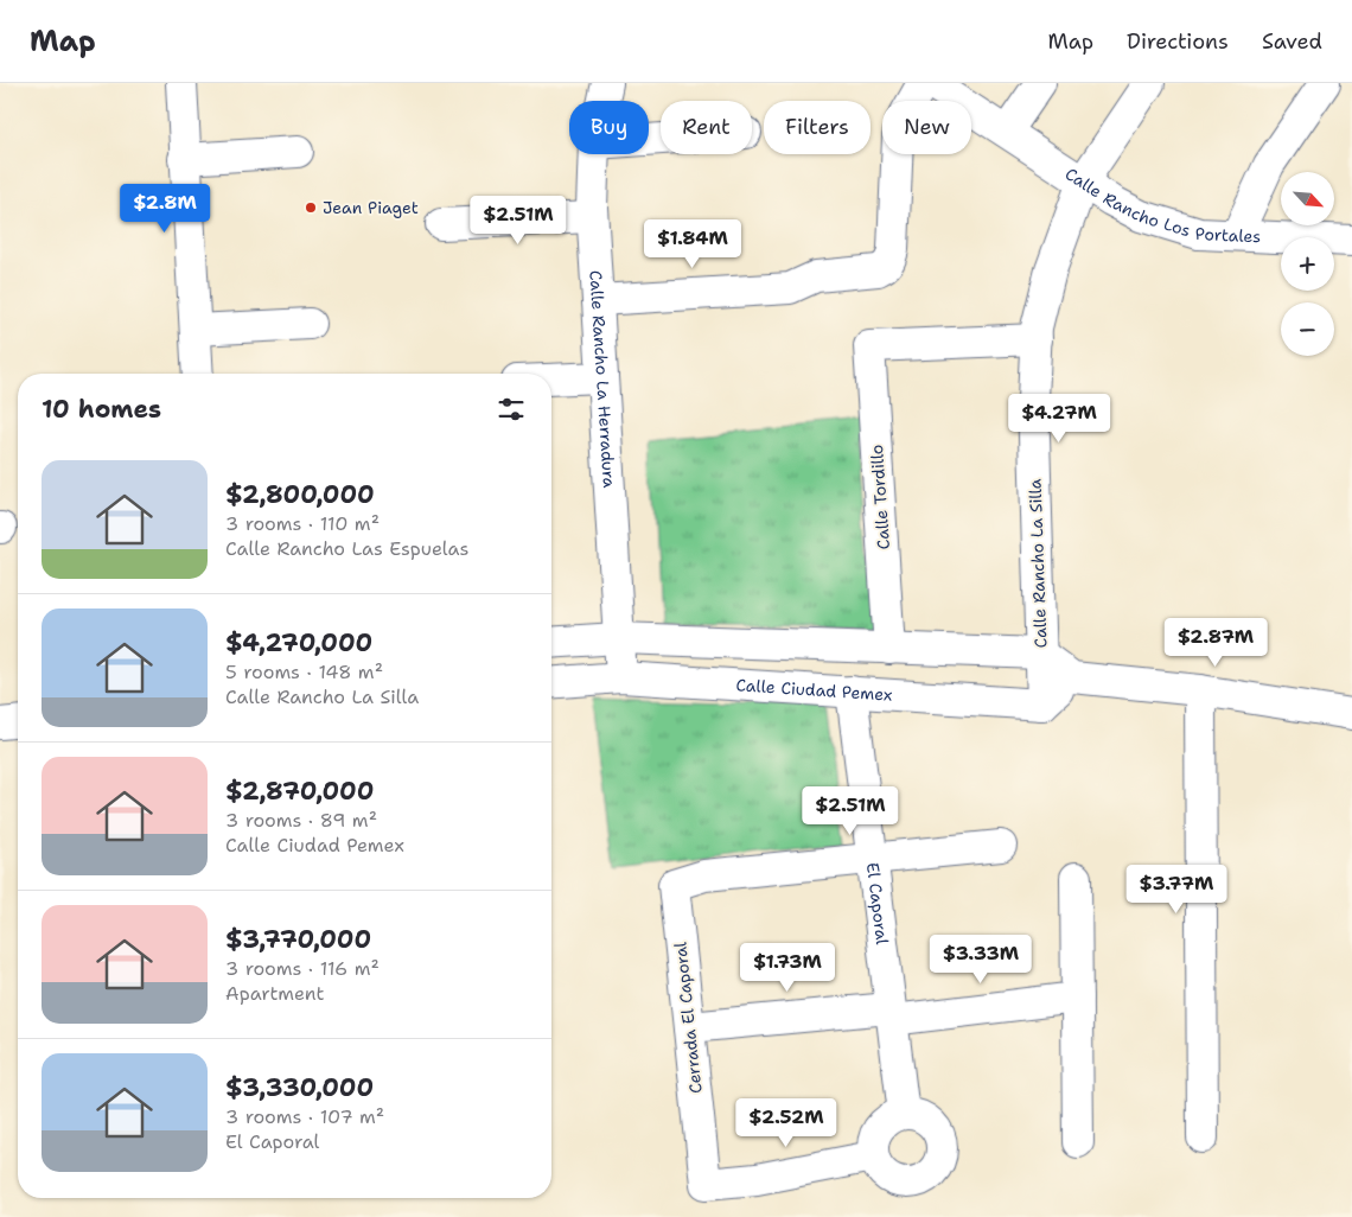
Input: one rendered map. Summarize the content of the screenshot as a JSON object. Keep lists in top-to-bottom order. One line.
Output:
{"streets":{"street":["Calle Rancho Los Portales","Calle Rancho La Herradura","Calle Tordillo","Calle Rancho La Silla","Calle Ciudad Pemex","El Caporal","Cerrada El Caporal"]},"crossings":[["Calle Rancho Los Portales","Calle Rancho La Silla"],["Calle Rancho La Herradura","Calle Ciudad Pemex"],["Calle Tordillo","Calle Rancho La Silla"],["Calle Rancho La Silla","Calle Ciudad Pemex"],["Calle Ciudad Pemex","El Caporal"],["El Caporal","Cerrada El Caporal"]],"places":["Jean Piaget"],"north":"bottom right","page":{"header":"Map","nav":["Map","Directions","Saved"],"chip":["Buy","Rent","Filters","New"],"map_buttons":["+","−"],"price":["$2.8M","$2.51M","$1.84M","$4.27M","$2.87M","$2.51M","$3.77M","$3.33M","$1.73M","$2.52M"],"heading":"10 homes","list":[{"name":"$2,800,000","note":"3 rooms · 110 m² · Calle Rancho Las Espuelas"},{"name":"$4,270,000","note":"5 rooms · 148 m² · Calle Rancho La Silla"},{"name":"$2,870,000","note":"3 rooms · 89 m² · Calle Ciudad Pemex"},{"name":"$3,770,000","note":"3 rooms · 116 m² · Apartment"},{"name":"$3,330,000","note":"3 rooms · 107 m² · El Caporal"}]}}
